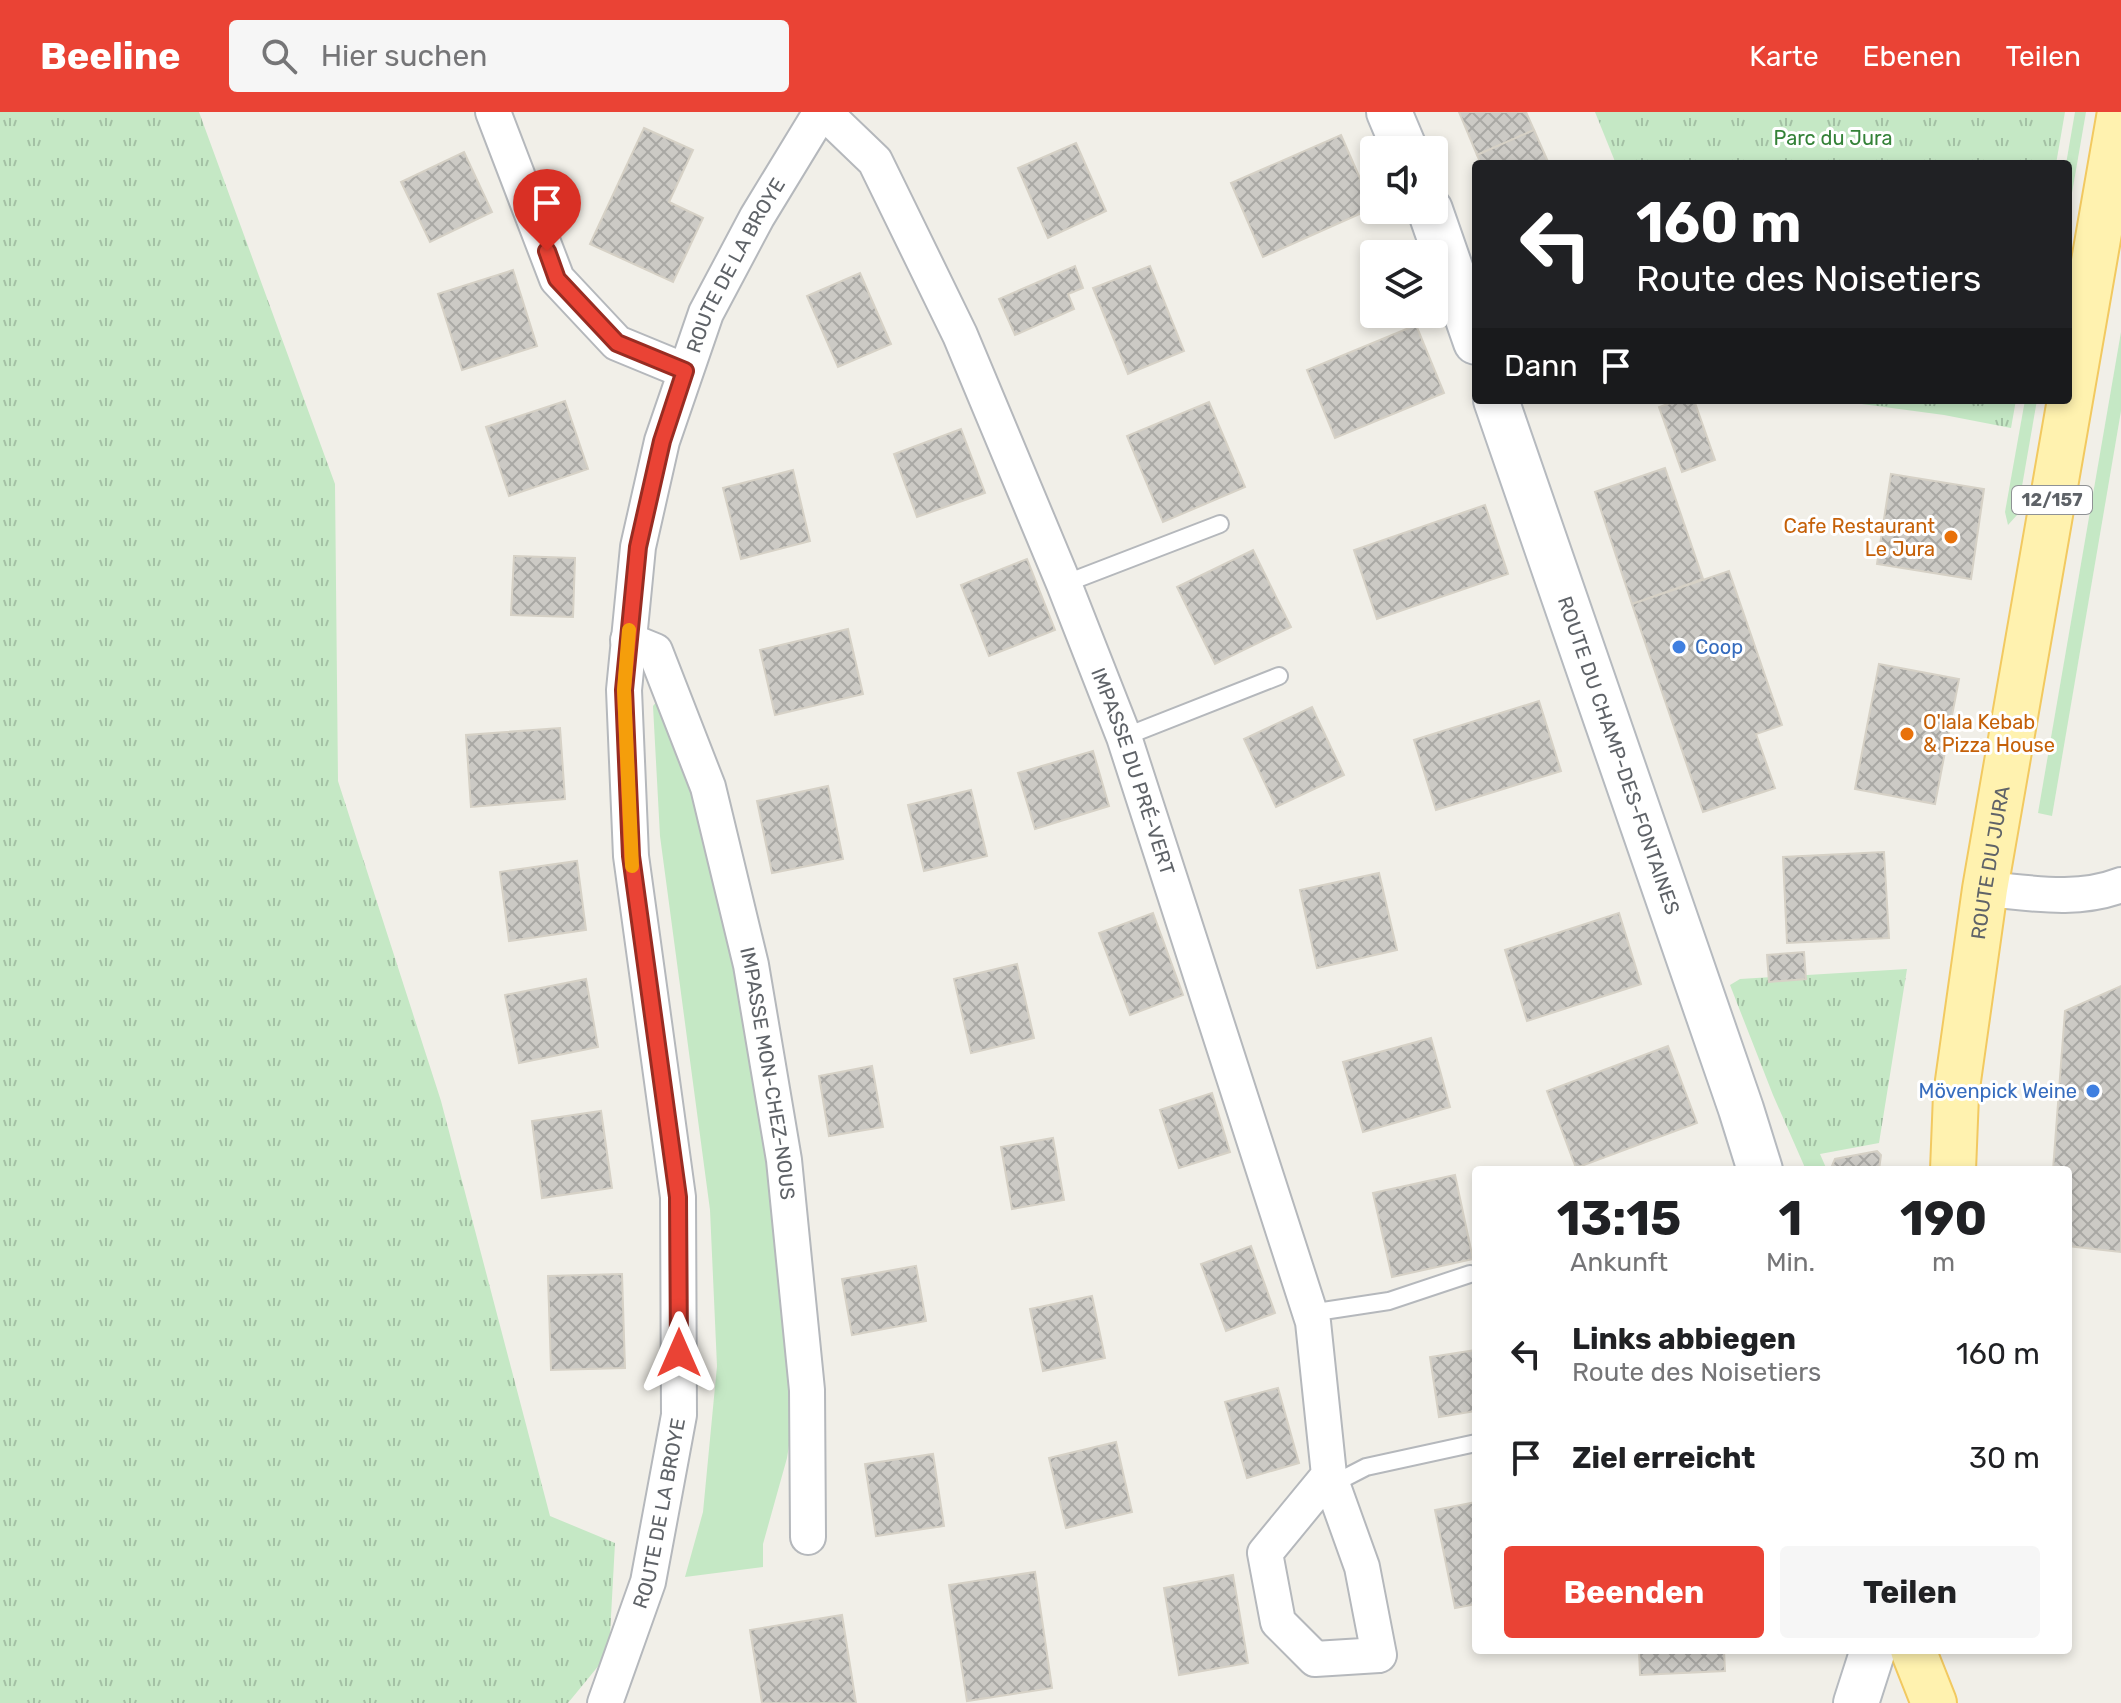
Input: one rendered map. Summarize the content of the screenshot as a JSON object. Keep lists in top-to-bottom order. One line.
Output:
{"streets":{"main road":["12/157","ROUTE DU JURA"],"street":["ROUTE DE LA BROYE","ROUTE DU CHAMP-DES-FONTAINES","IMPASSE DU PRÉ-VERT","IMPASSE MON-CHEZ-NOUS"]},"crossings":[["ROUTE DE LA BROYE","IMPASSE DU PRÉ-VERT"],["ROUTE DE LA BROYE","IMPASSE MON-CHEZ-NOUS"]],"parks":["Parc du Jura"],"places":["Cafe Restaurant Le Jura","Coop","O'lala Kebab & Pizza House","Mövenpick Weine"],"page":{"header":"Beeline","search":"Hier suchen","nav":["Karte","Ebenen","Teilen"],"turn":["160 m","Route des Noisetiers"],"then":"Dann","eta":["13:15","Ankunft","1","Min.","190","m"],"list":[{"name":"Links abbiegen","note":"Route des Noisetiers","value":"160 m"},{"name":"Ziel erreicht","value":"30 m"}],"buttons":["Beenden","Teilen"]}}
